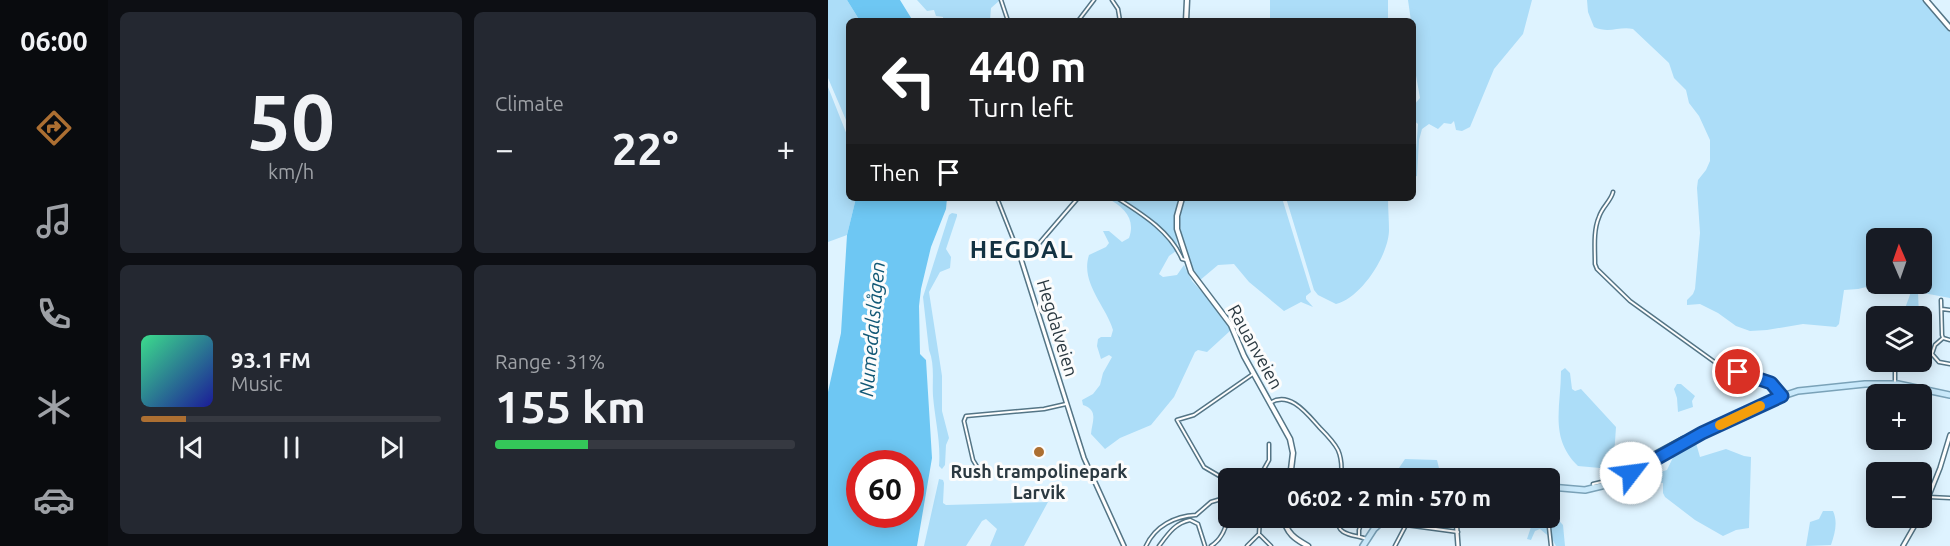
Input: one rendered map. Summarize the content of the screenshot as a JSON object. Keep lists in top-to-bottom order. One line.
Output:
{"streets":{"main road":["Rauanveien"],"street":["Hegdalveien"]},"districts":["HEGDAL"],"water":["Numedalslågen"],"places":["Rush trampolinepark Larvik"],"north":"top","page":{"tabs":"06:00","tile":[["50","km/h"],"Climate",["Range · 31%","155 km"]],"turn":["440 m","Turn left"],"heat":["−","22°","+"],"then":"Then","map_buttons":["+","−"],"song":["93.1 FM","Music"],"limit":"60","trip":"06:02 · 2 min · 570 m"}}
